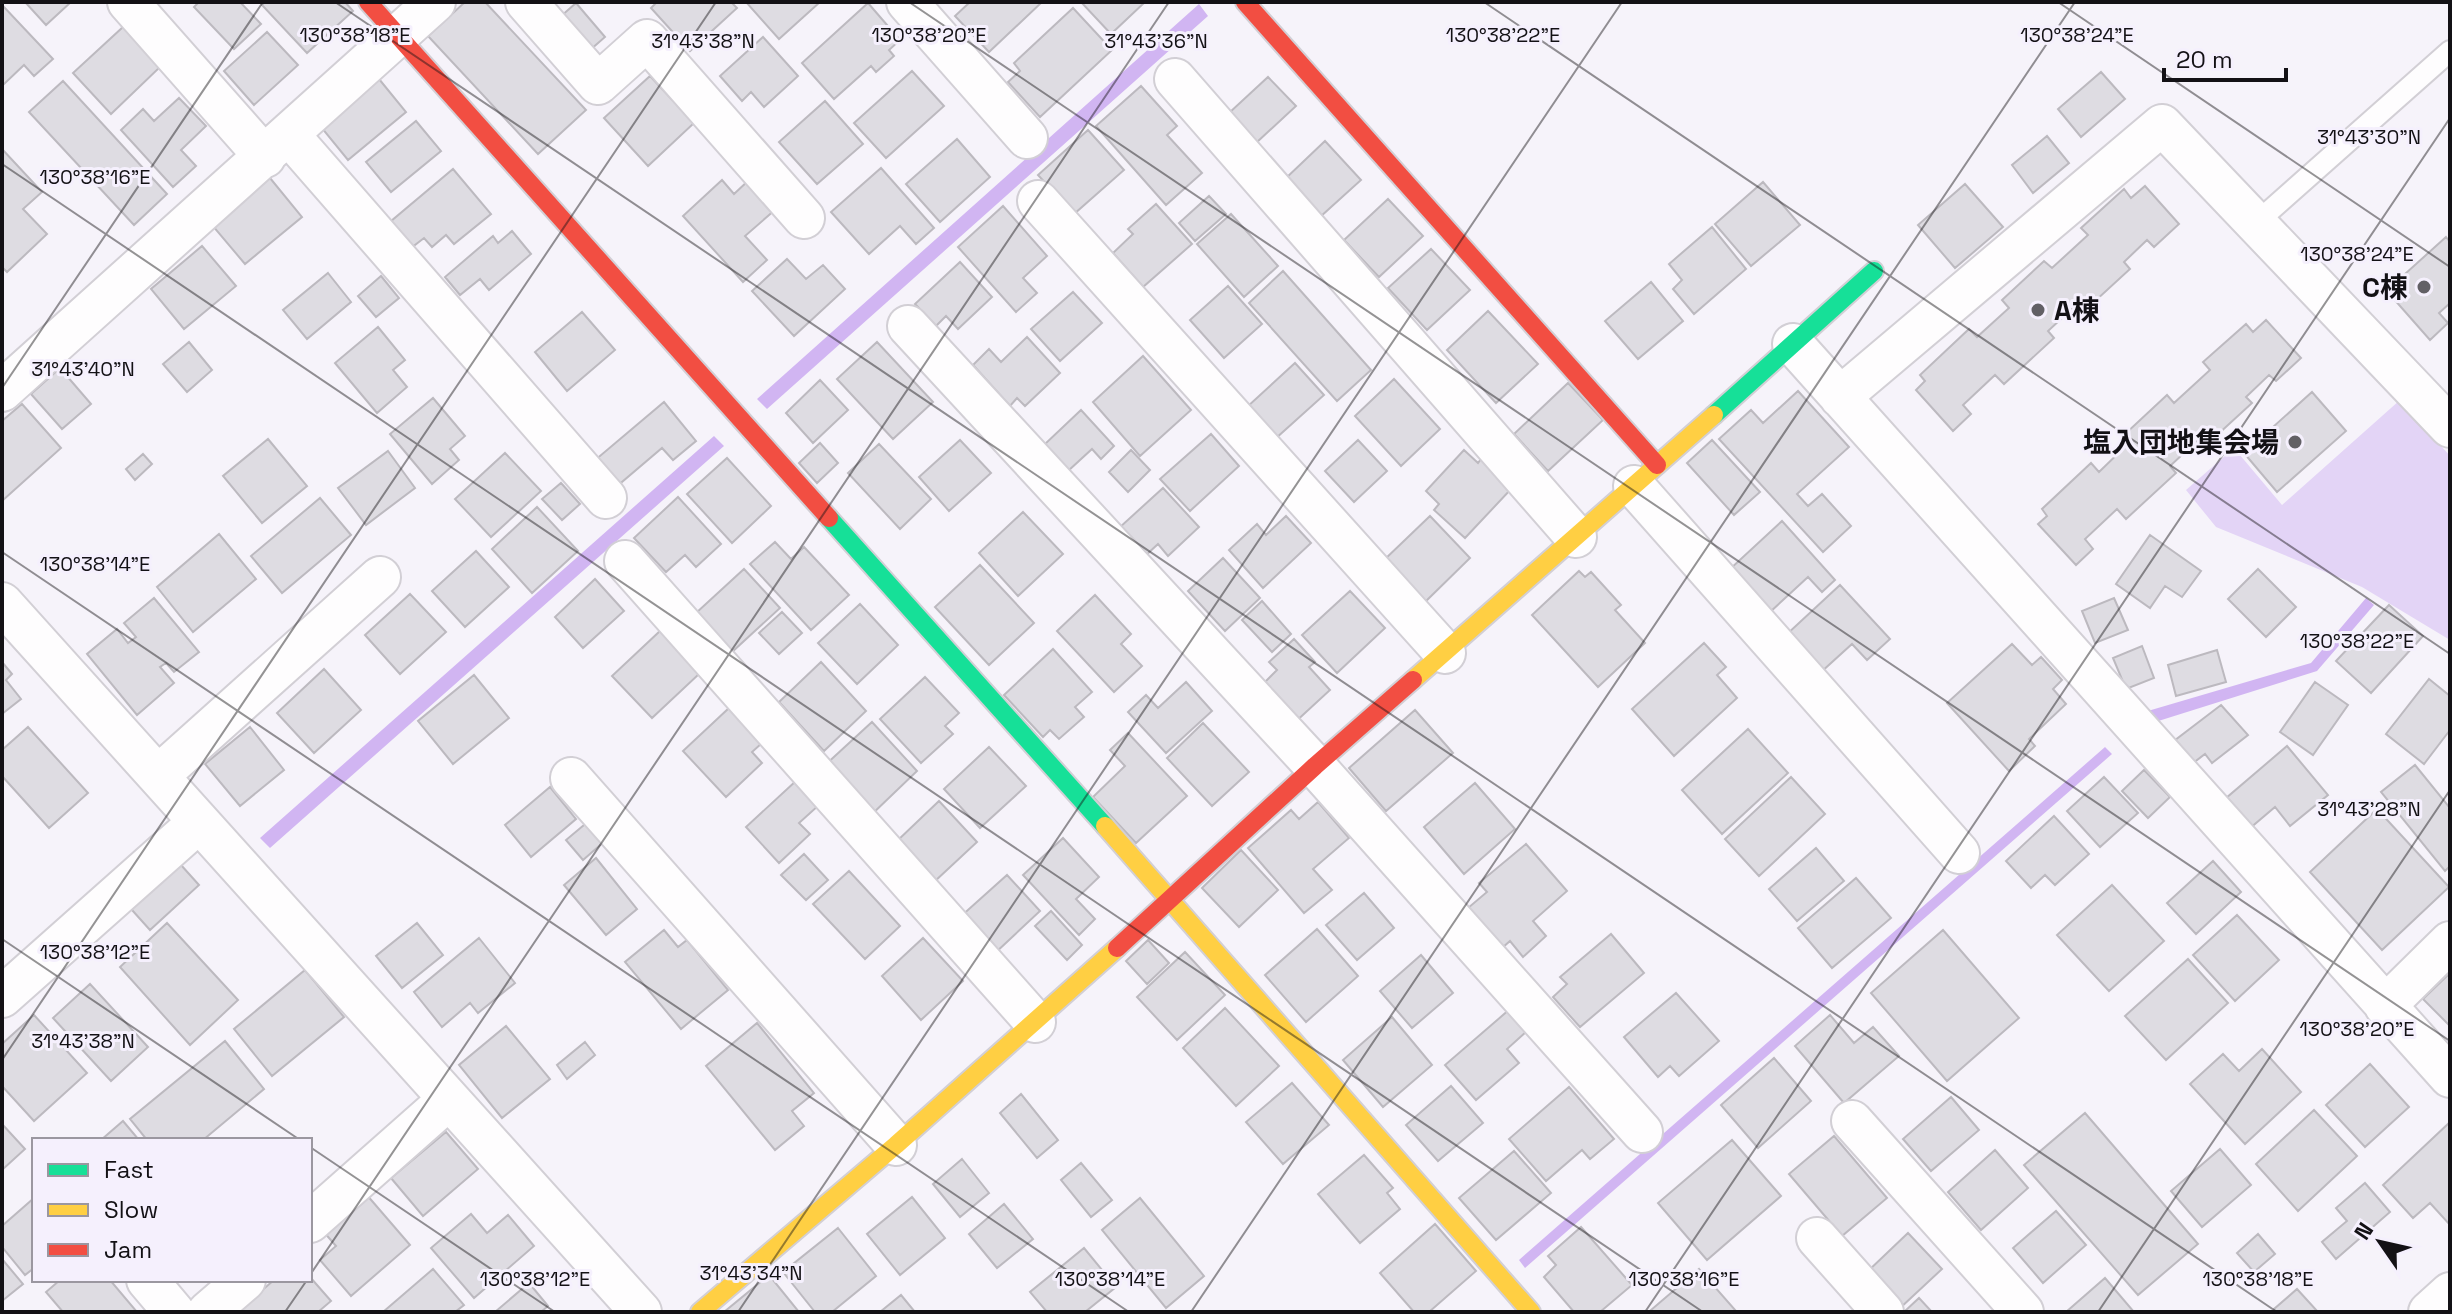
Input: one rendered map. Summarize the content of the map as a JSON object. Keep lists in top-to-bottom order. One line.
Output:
{"places":["C棟","A棟","塩入団地集会場"],"legend":["Fast","Slow","Jam"],"scale_bar":"20 m","north":"top left","coordinates":["130°38'18\"E","130°38'20\"E","130°38'22\"E","130°38'24\"E","31°43'38\"N","31°43'36\"N","31°43'30\"N","130°38'16\"E","31°43'40\"N","130°38'14\"E","31°43'28\"N","130°38'12\"E","31°43'34\"N"]}
